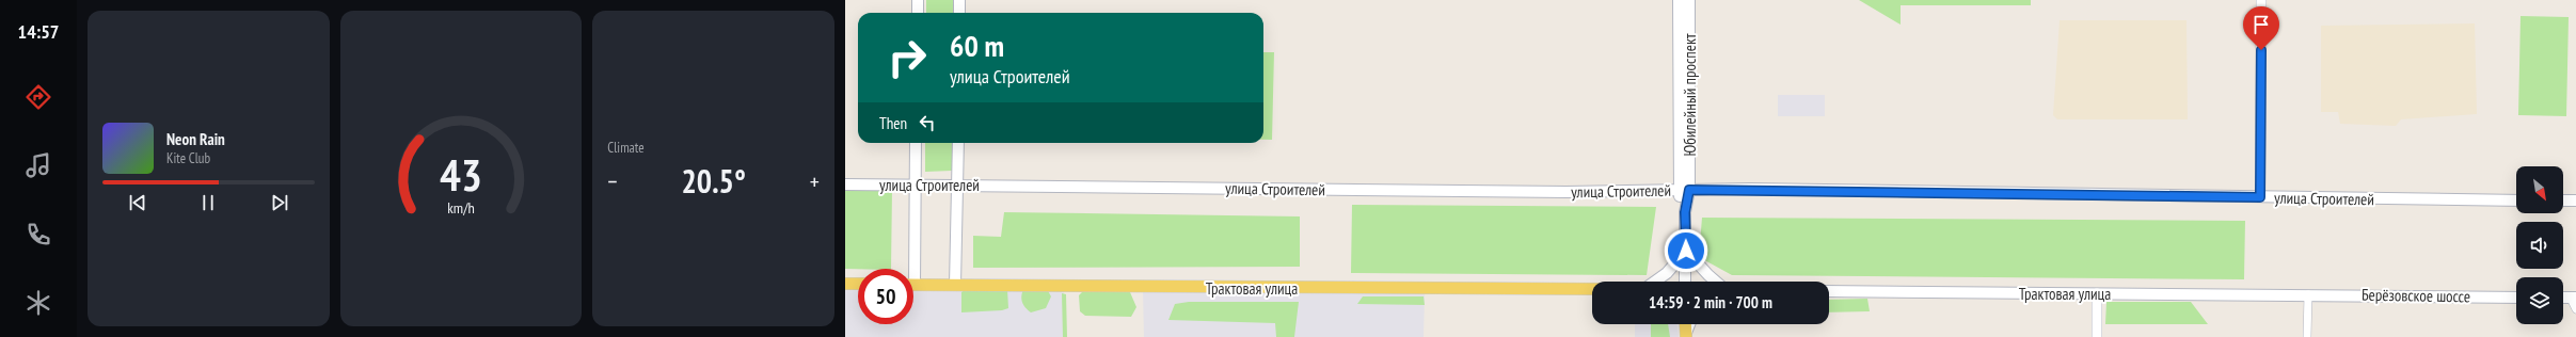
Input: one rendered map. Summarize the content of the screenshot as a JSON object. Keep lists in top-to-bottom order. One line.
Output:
{"streets":{"main road":["Юбилейный проспект","улица Строителей","Трактовая улица","Берёзовское шоссе"]},"crossings":[["Юбилейный проспект","улица Строителей"],["Трактовая улица","Берёзовское шоссе"]],"north":"bottom right","page":{"tabs":"14:57","tile":"Climate","turn":["60 m","улица Строителей"],"then":"Then","song":["Neon Rain","Kite Club"],"heat":["−","20.5°","+"],"limit":"50","trip":"14:59 · 2 min · 700 m","gauge":["43","km/h"]}}
